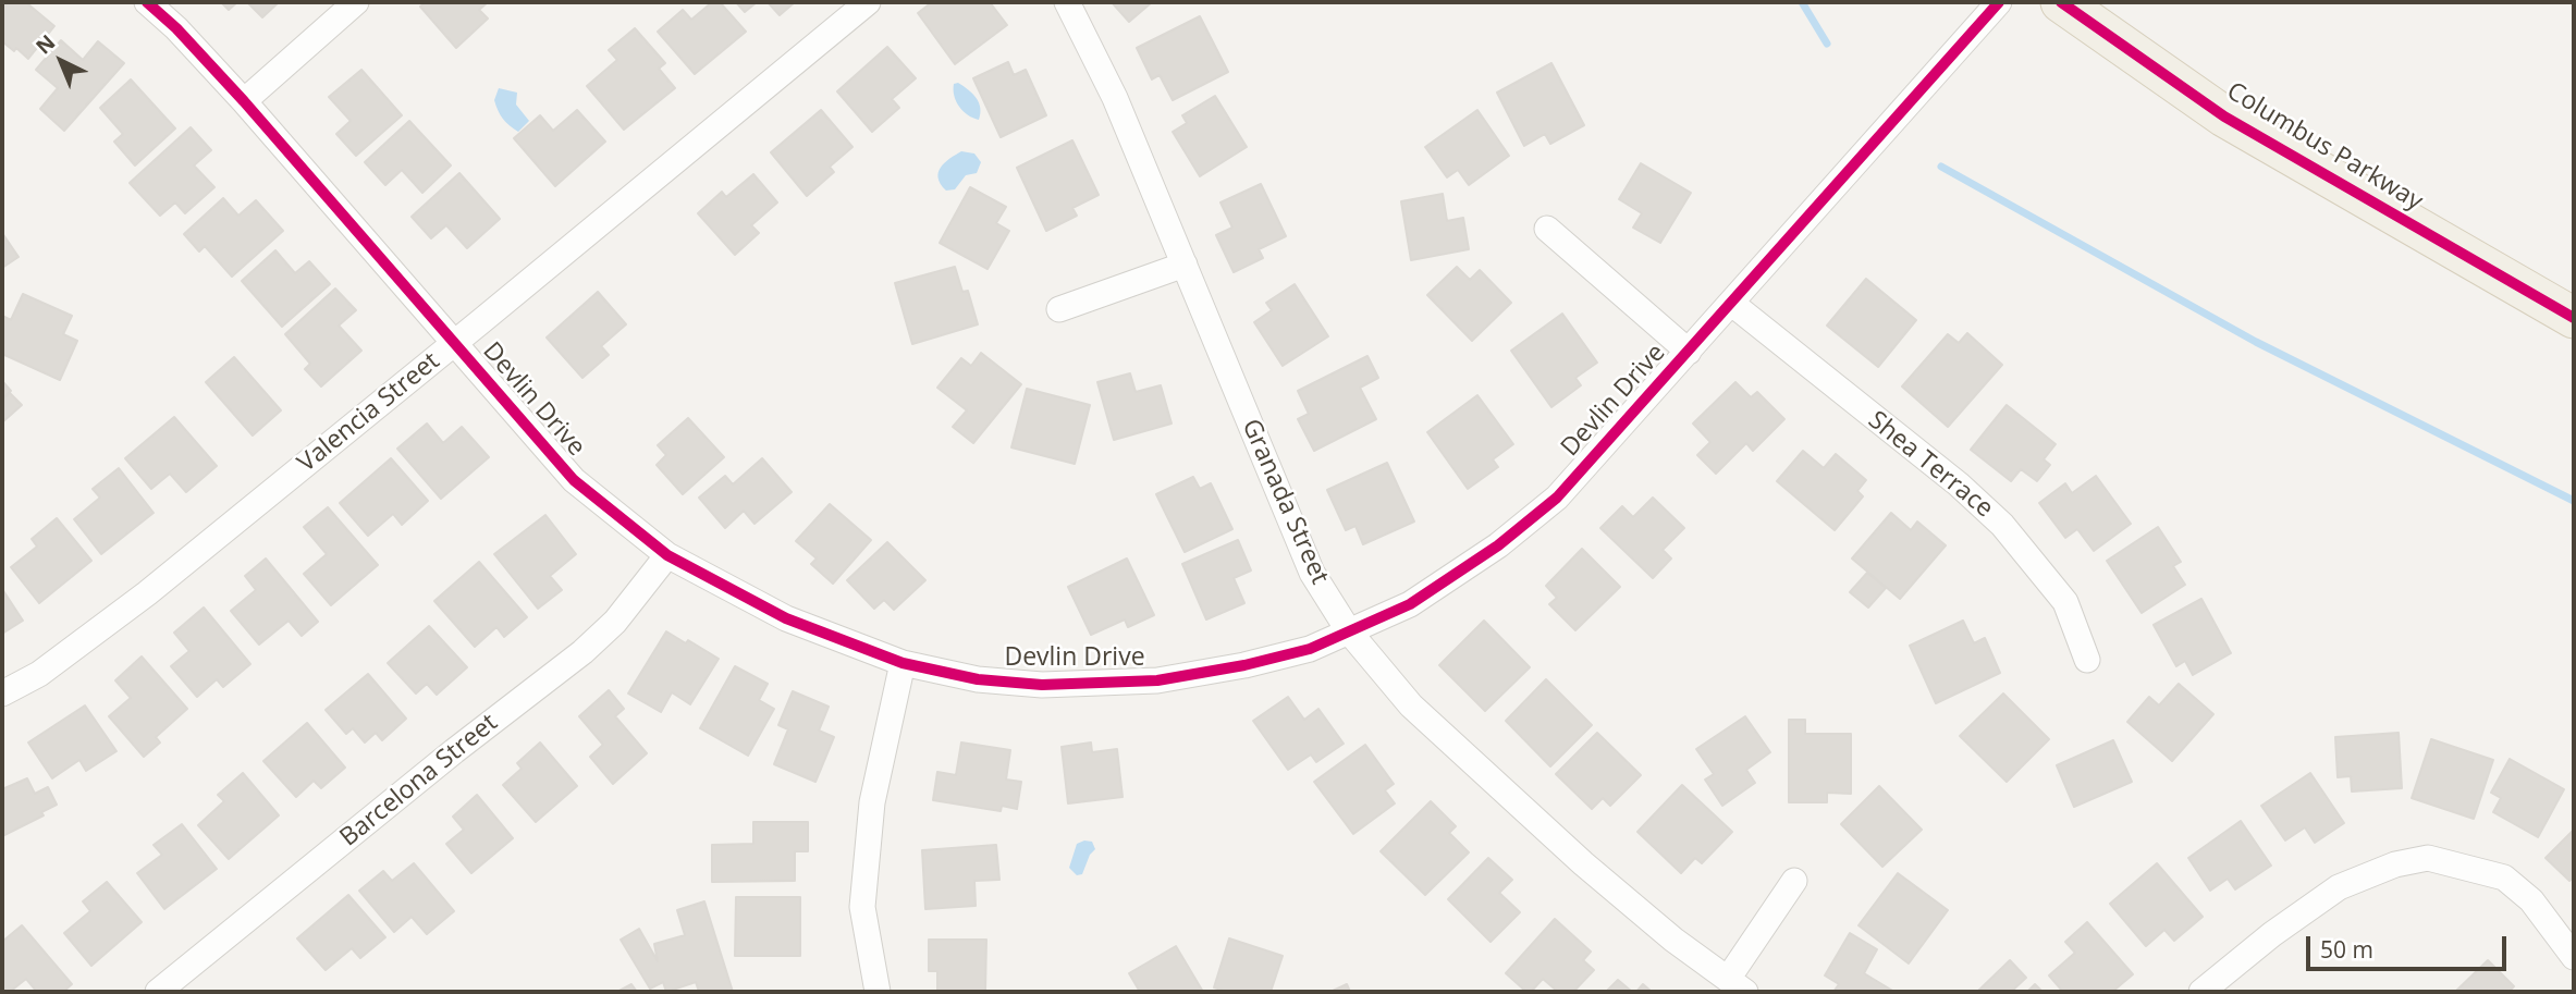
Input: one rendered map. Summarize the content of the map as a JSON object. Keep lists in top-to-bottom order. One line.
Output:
{"streets":{"main road":["Columbus Parkway"],"street":["Devlin Drive","Valencia Street","Shea Terrace","Granada Street","Barcelona Street"]},"crossings":[["Devlin Drive","Valencia Street"],["Devlin Drive","Shea Terrace"],["Devlin Drive","Granada Street"],["Devlin Drive","Barcelona Street"]],"scale_bar":"50 m","north":"top left"}
